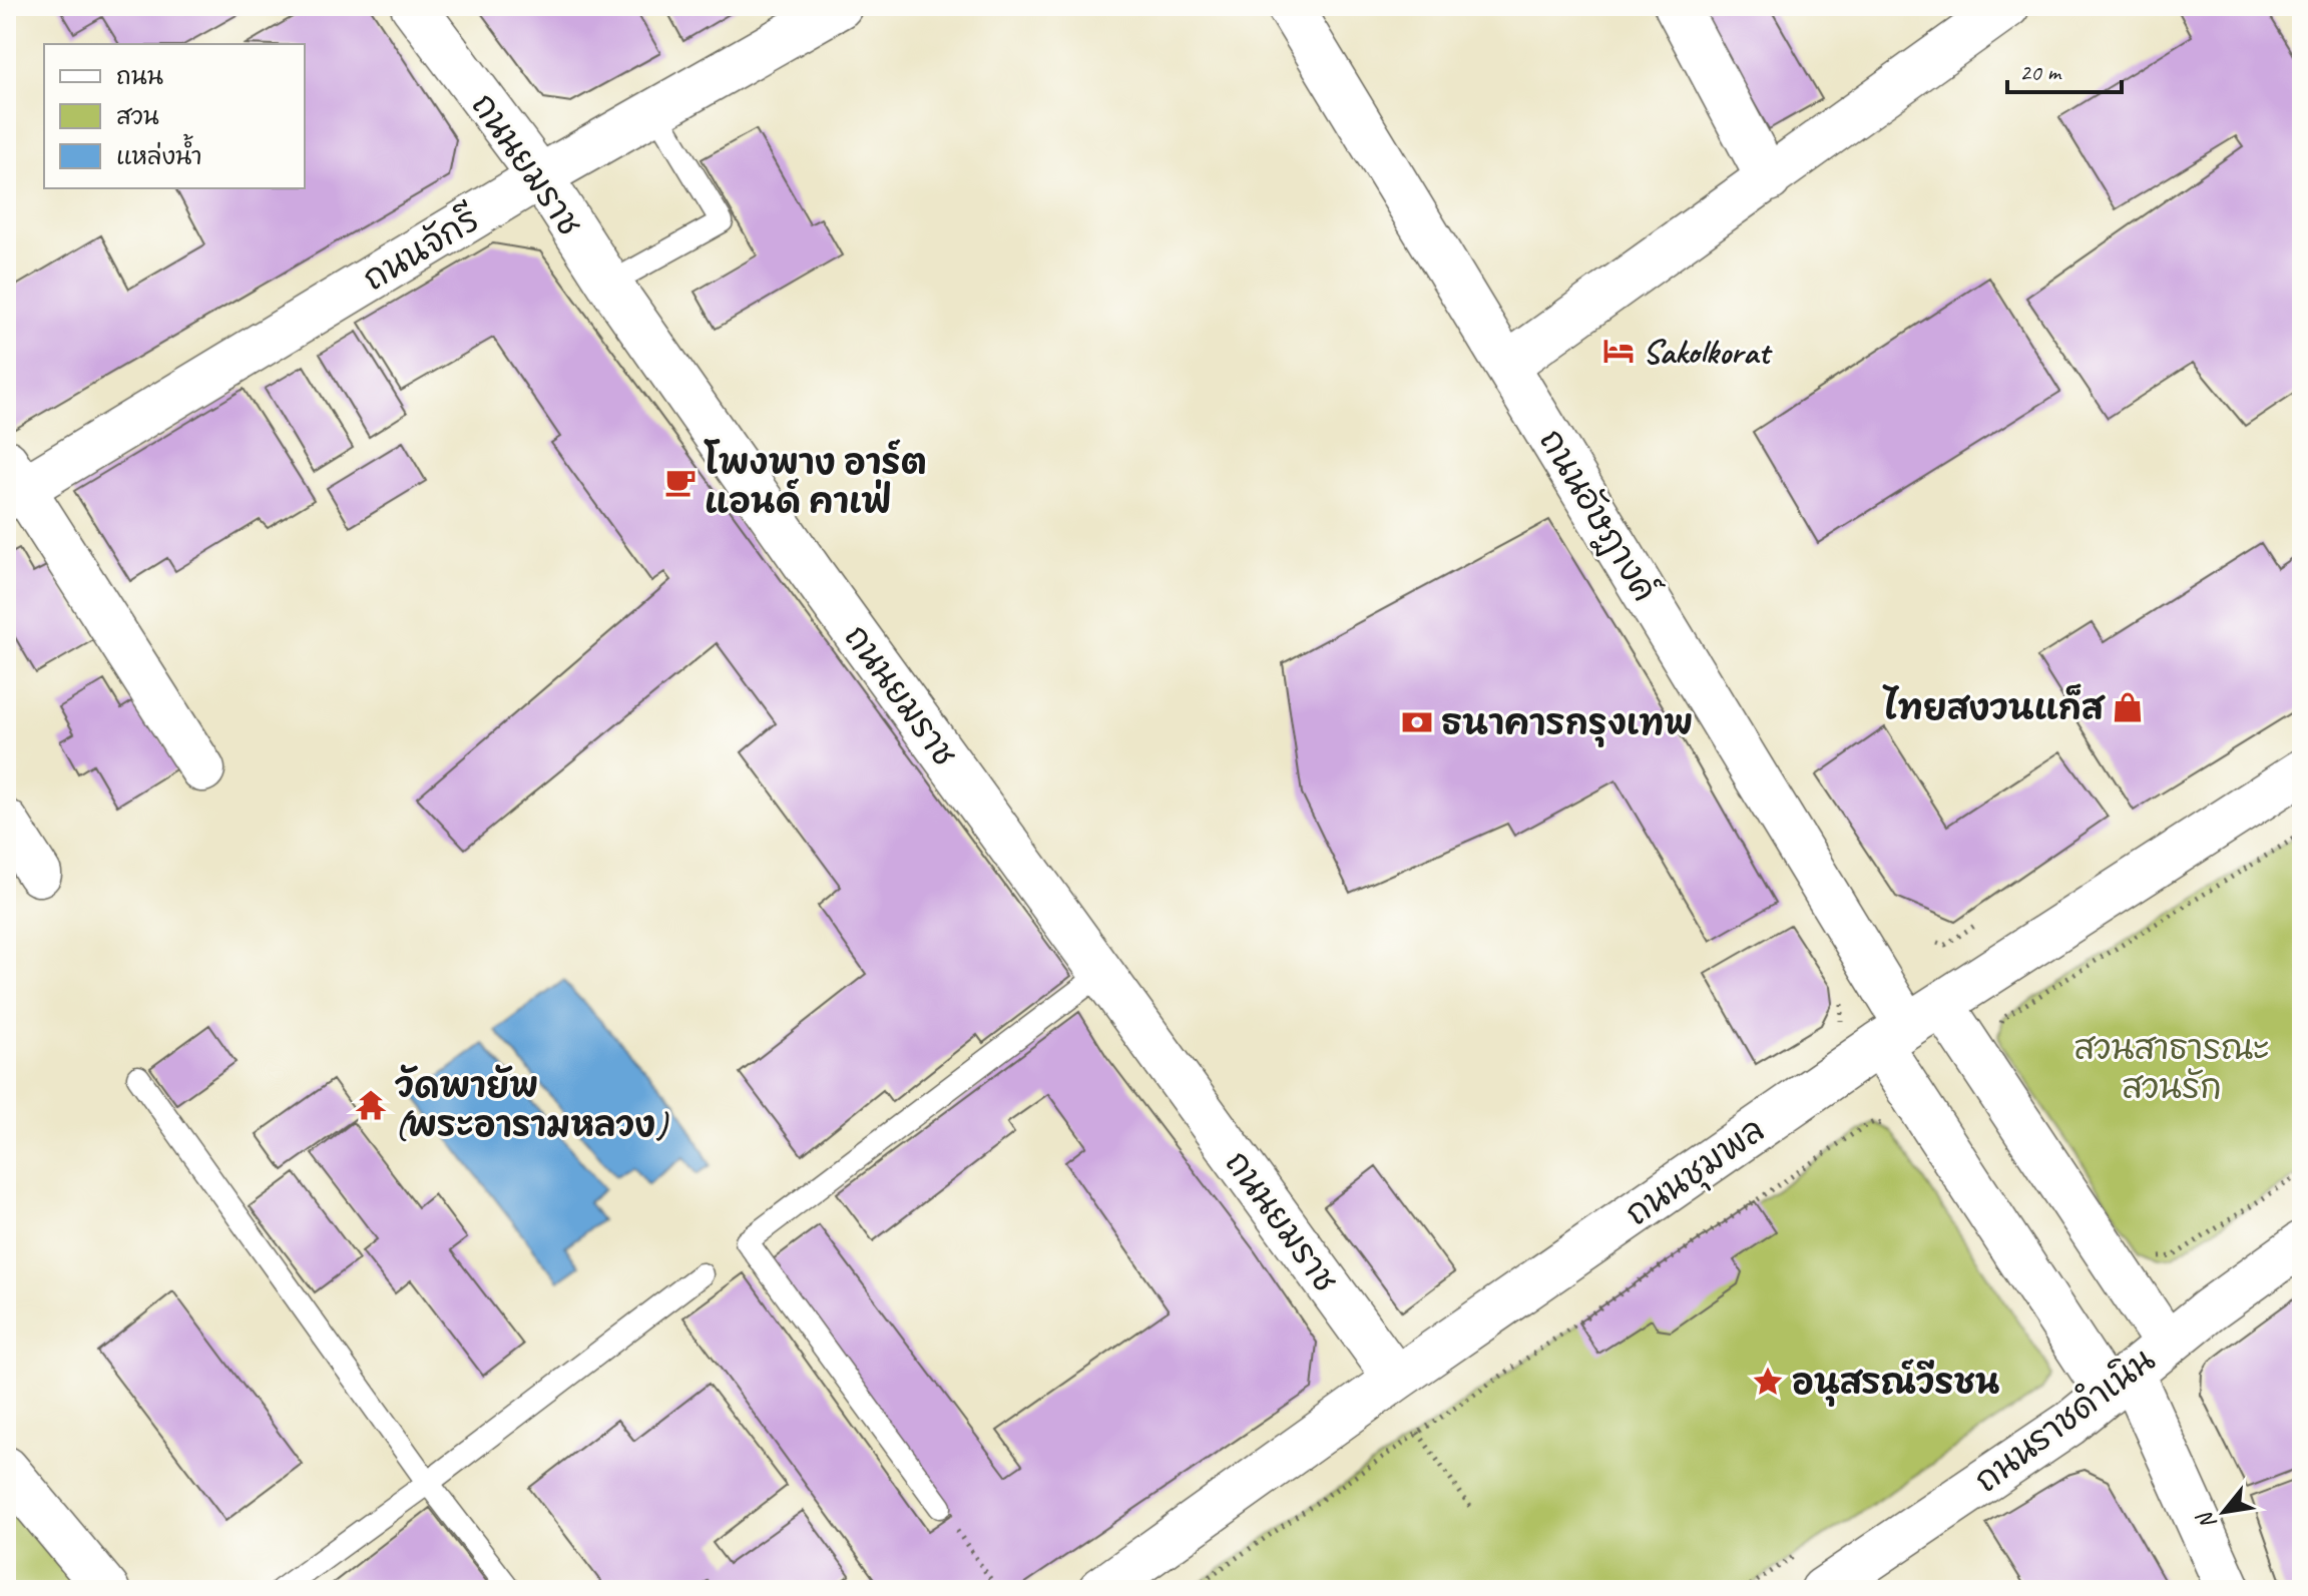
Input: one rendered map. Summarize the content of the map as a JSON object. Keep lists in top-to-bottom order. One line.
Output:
{"streets":{"main road":["ถนนยมราช","ถนนจักรี","ถนนอัษฎางค์","ถนนชุมพล","ถนนราชดำเนิน"]},"crossings":[["ถนนยมราช","ถนนจักรี"],["ถนนยมราช","ถนนชุมพล"],["ถนนอัษฎางค์","ถนนชุมพล"]],"parks":["สวนสาธารณะ สวนรัก"],"places":{"hotel":["Sakolkorat"],"cafe":["โพงพาง อาร์ต แอนด์ คาเฟ่"],"shop":["ไทยสงวนแก็ส"],"bank":["ธนาคารกรุงเทพ"],"temple":["วัดพายัพ (พระอารามหลวง)"],"place":["อนุสรณ์วีรชน"]},"legend":["ถนน","สวน","แหล่งน้ำ"],"scale_bar":"20 m","north":"bottom left"}
